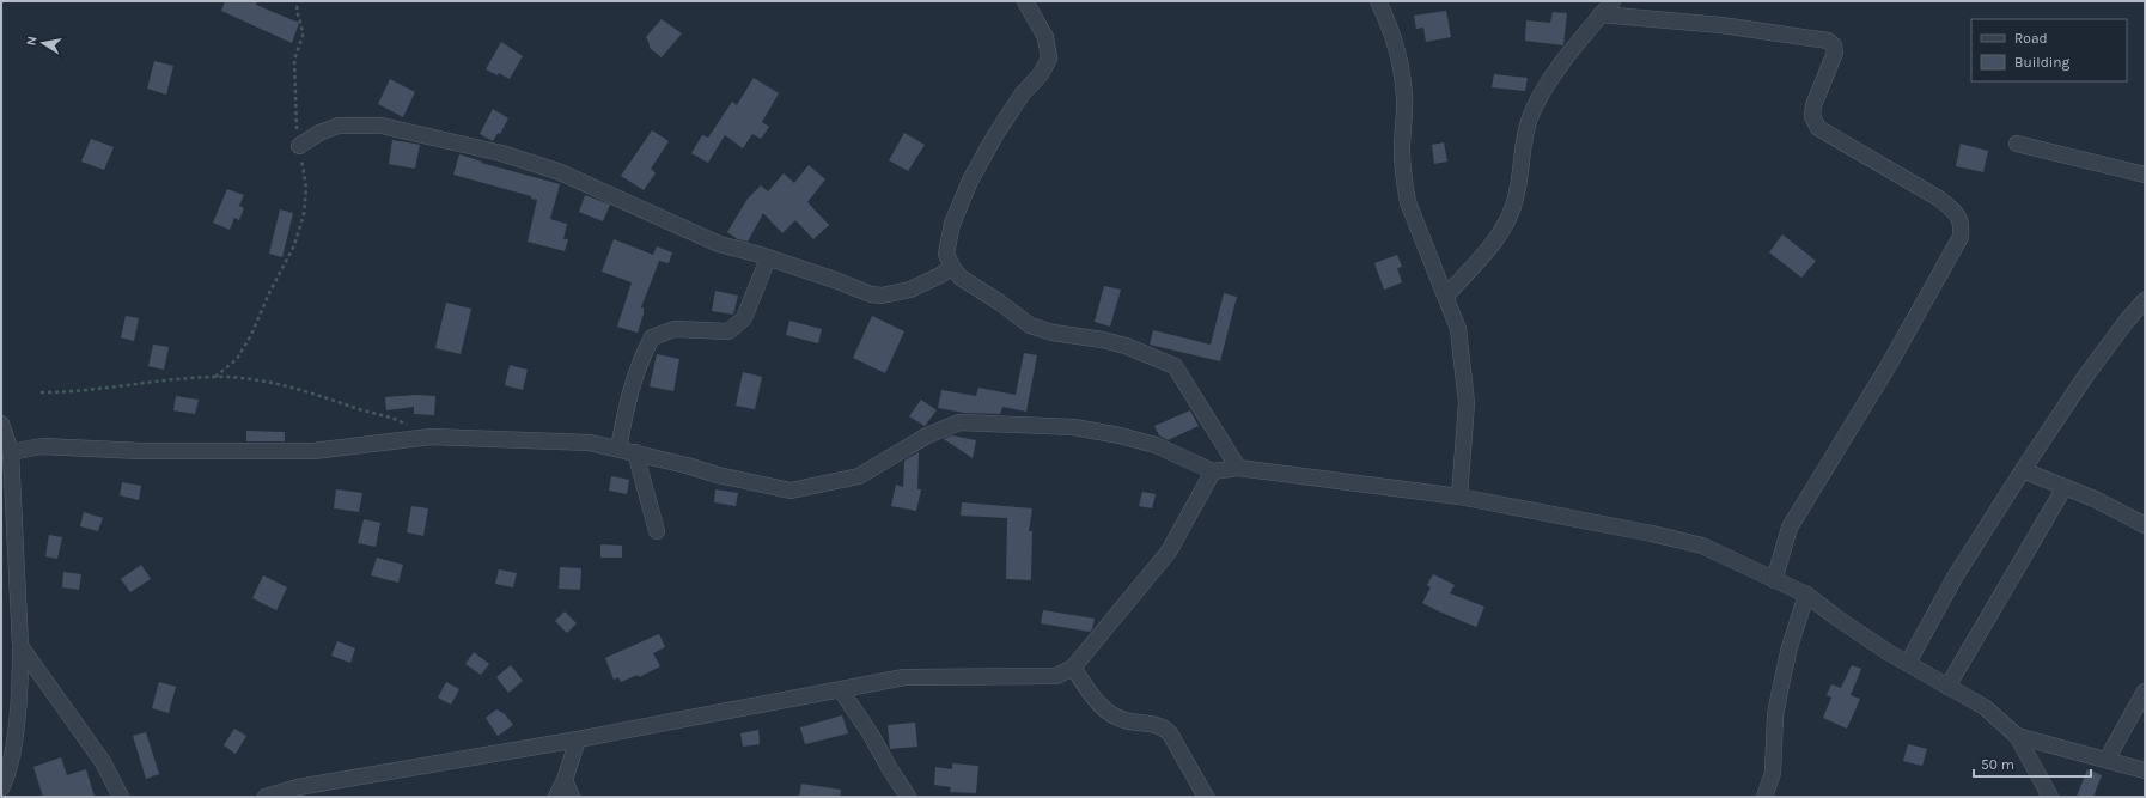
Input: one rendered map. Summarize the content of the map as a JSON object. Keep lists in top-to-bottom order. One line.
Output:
{"legend":["Road","Building"],"scale_bar":"50 m","north":"left"}
